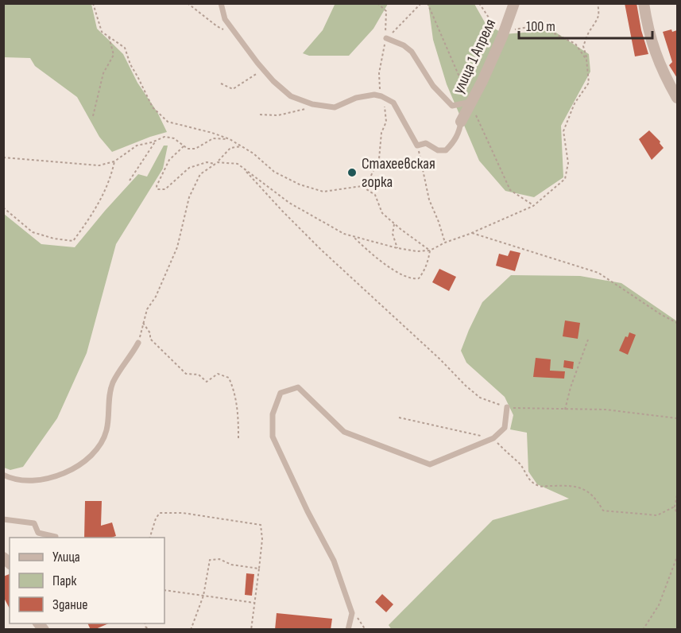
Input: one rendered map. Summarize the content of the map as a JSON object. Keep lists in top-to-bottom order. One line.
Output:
{"streets":{"street":["улица 1 Апреля"]},"places":["Стахеевская горка"],"legend":["Улица","Парк","Здание"],"scale_bar":"100 m"}
